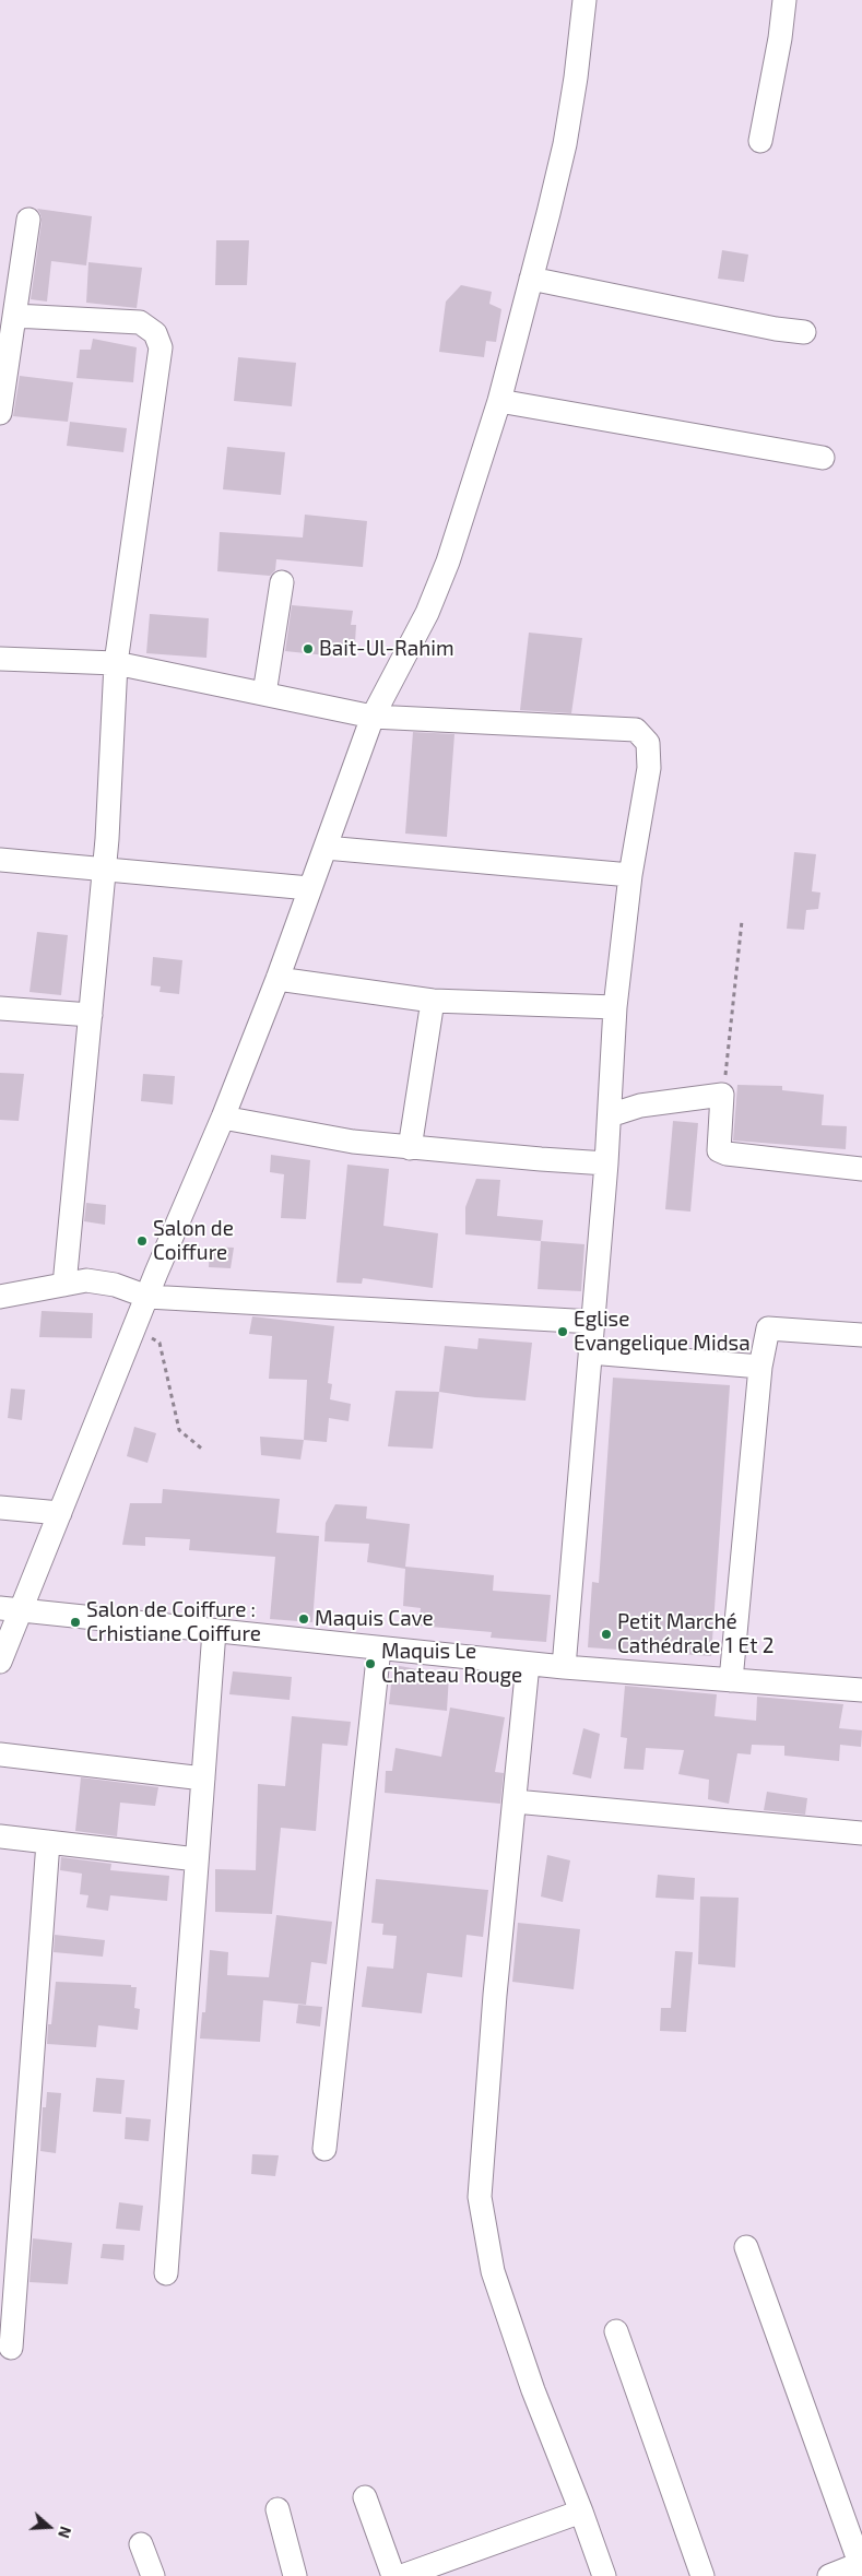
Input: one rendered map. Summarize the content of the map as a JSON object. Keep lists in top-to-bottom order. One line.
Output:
{"places":["Bait-Ul-Rahim","Salon de Coiffure","Eglise Evangelique Midsa","Maquis Cave","Salon de Coiffure : Crhistiane Coiffure","Petit Marché Cathédrale 1 Et 2","Maquis Le Chateau Rouge"],"north":"right"}
